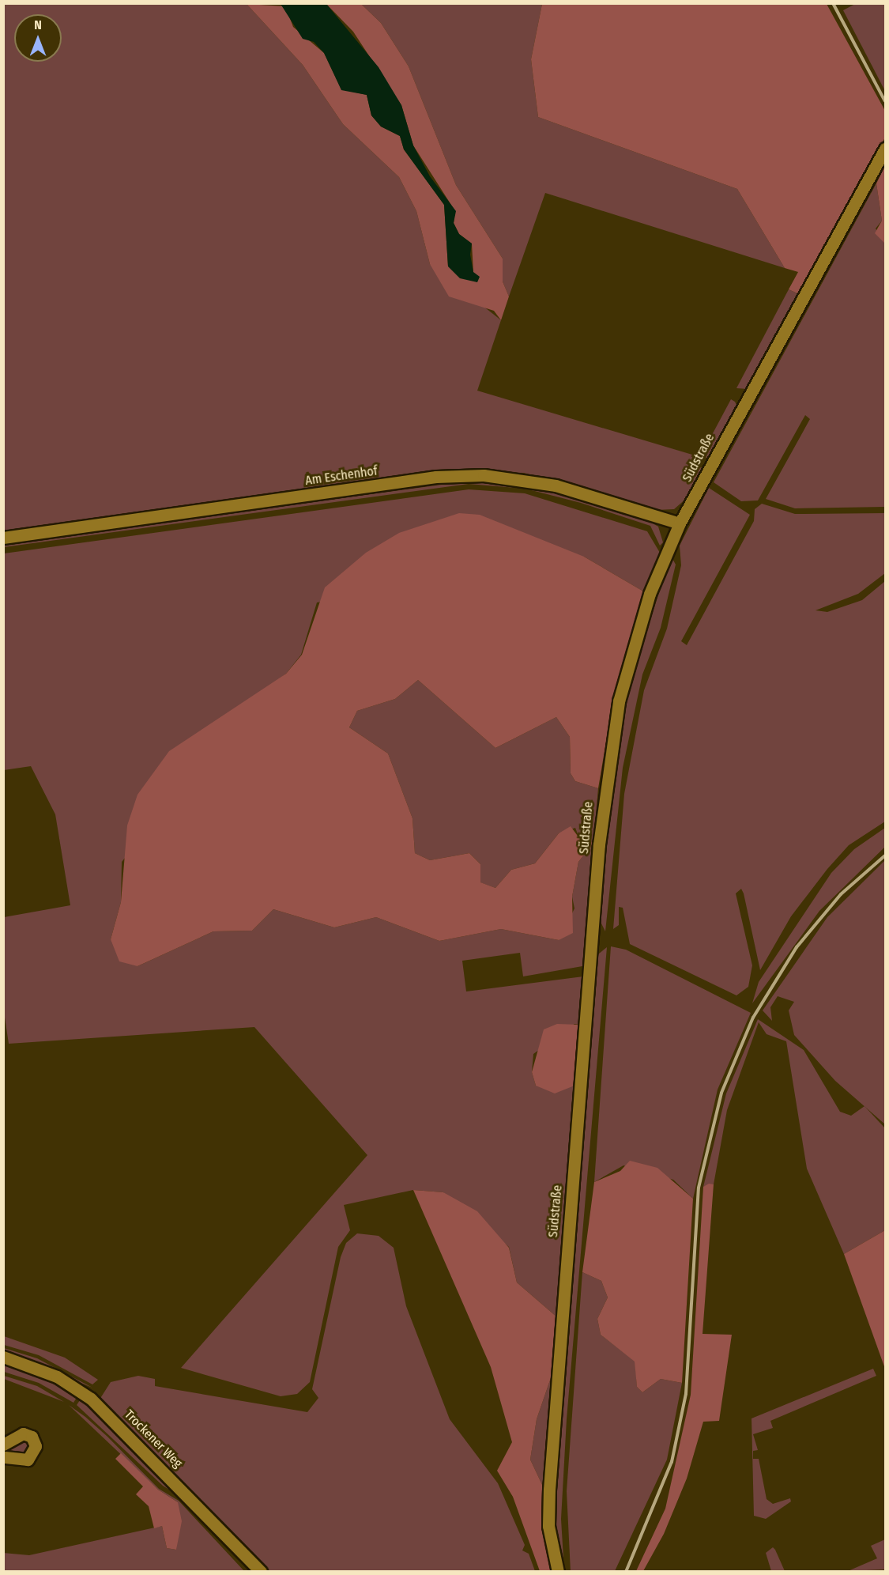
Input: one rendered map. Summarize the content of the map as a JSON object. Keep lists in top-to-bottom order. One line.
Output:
{"streets":{"street":["Südstraße","Am Eschenhof","Trockener Weg"]},"crossings":[["Südstraße","Am Eschenhof"]],"north":"top"}
